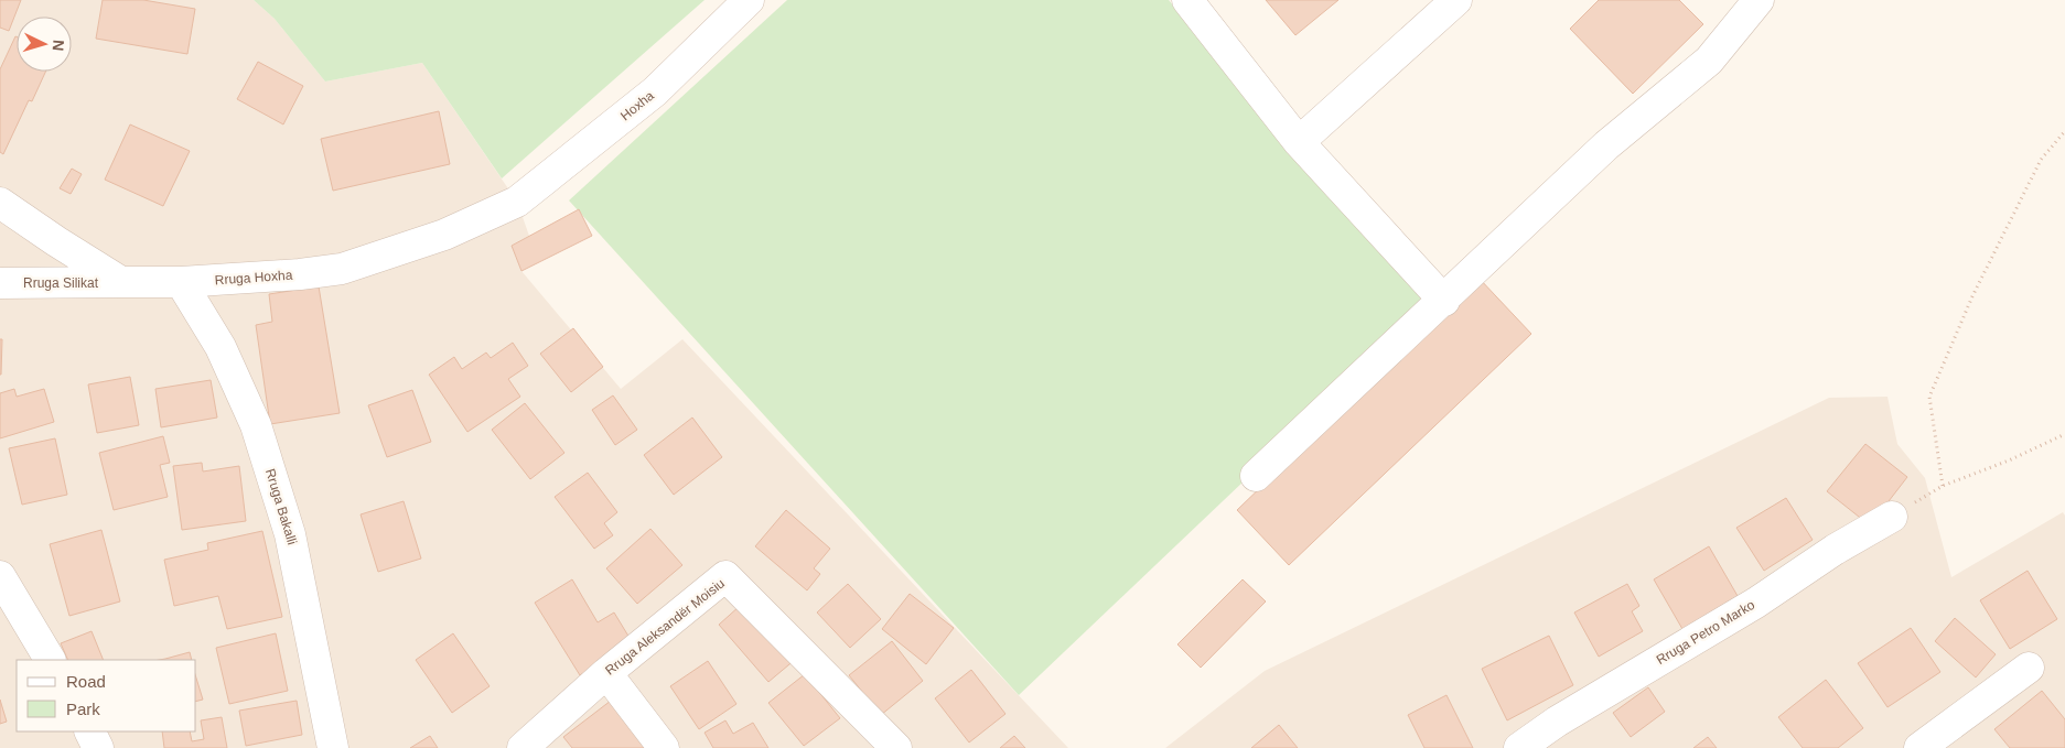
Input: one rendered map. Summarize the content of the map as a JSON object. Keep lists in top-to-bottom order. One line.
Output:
{"streets":{"street":["Hoxha","Rruga Hoxha","Rruga Silikat","Rruga Bakalli","Rruga Aleksandër Moisiu","Rruga Petro Marko"]},"crossings":[["Hoxha","Rruga Hoxha"],["Rruga Hoxha","Rruga Silikat"],["Rruga Hoxha","Rruga Bakalli"]],"legend":["Road","Park"],"north":"right"}
